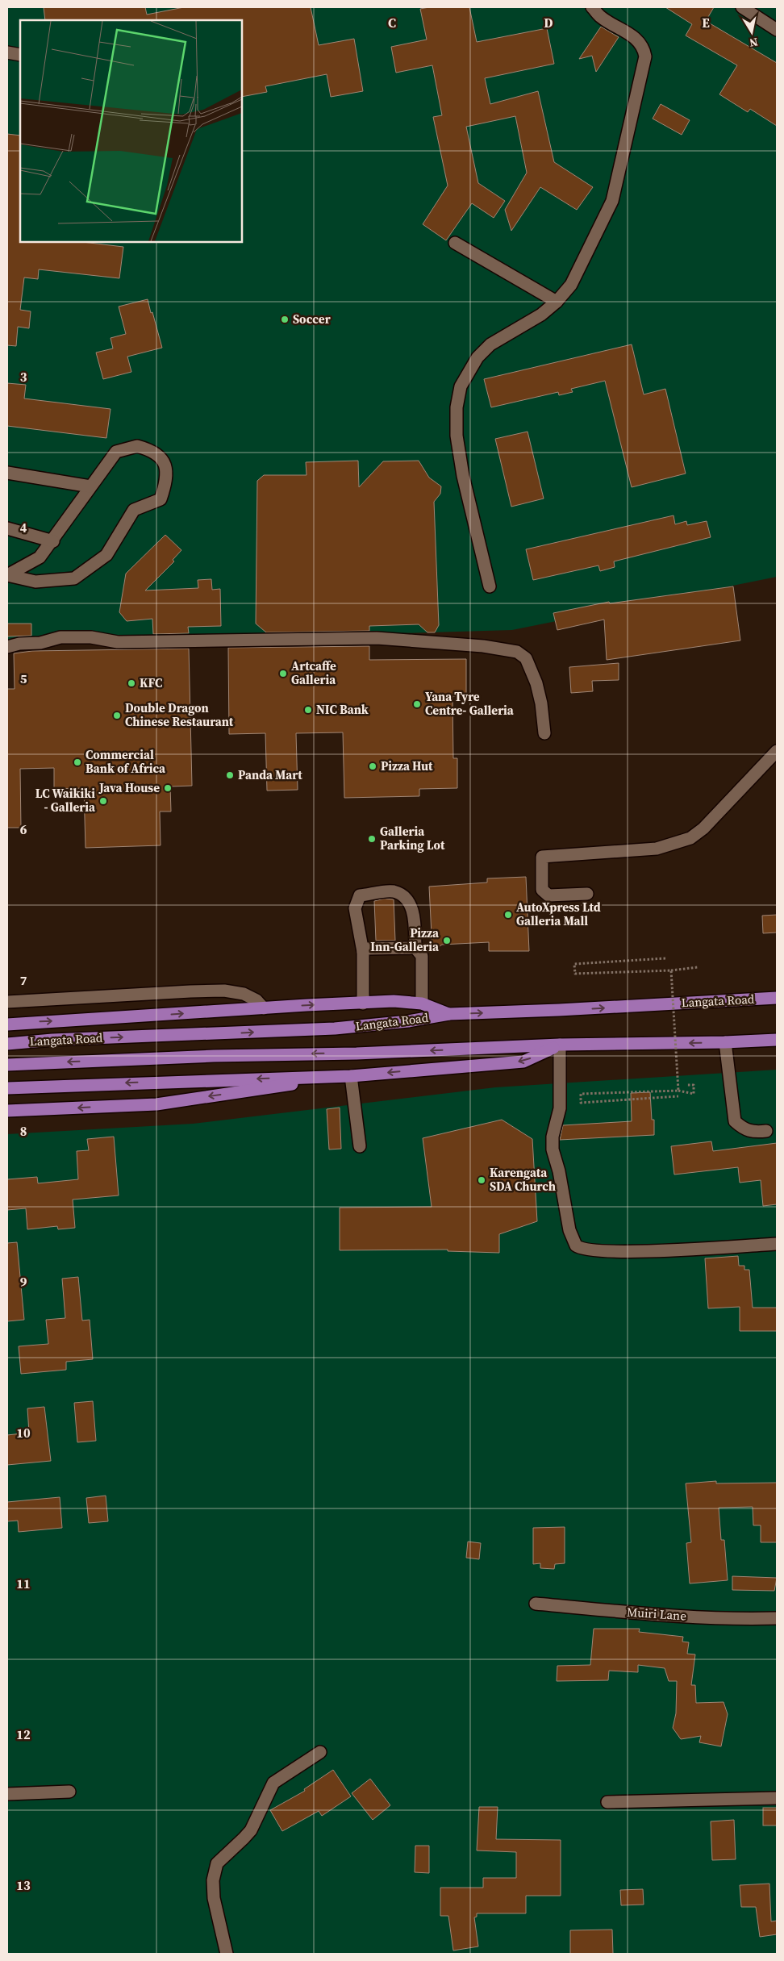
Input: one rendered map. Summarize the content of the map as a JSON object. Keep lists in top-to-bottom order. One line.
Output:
{"streets":{"main road":["Langata Road"],"street":["Muiri Lane"]},"places":["Soccer","Artcaffe Galleria","KFC","Yana Tyre Centre- Galleria","NIC Bank","Double Dragon Chinese Restaurant","Commercial Bank of Africa","Pizza Hut","Panda Mart","Java House","LC Waikiki - Galleria","Galleria Parking Lot","AutoXpress Ltd Galleria Mall","Pizza Inn-Galleria","Karengata SDA Church"],"north":"bottom","grid":{"columns":["C","D","E"],"rows":["3","4","5","6","7","8","9","10","11","12","13"]}}
